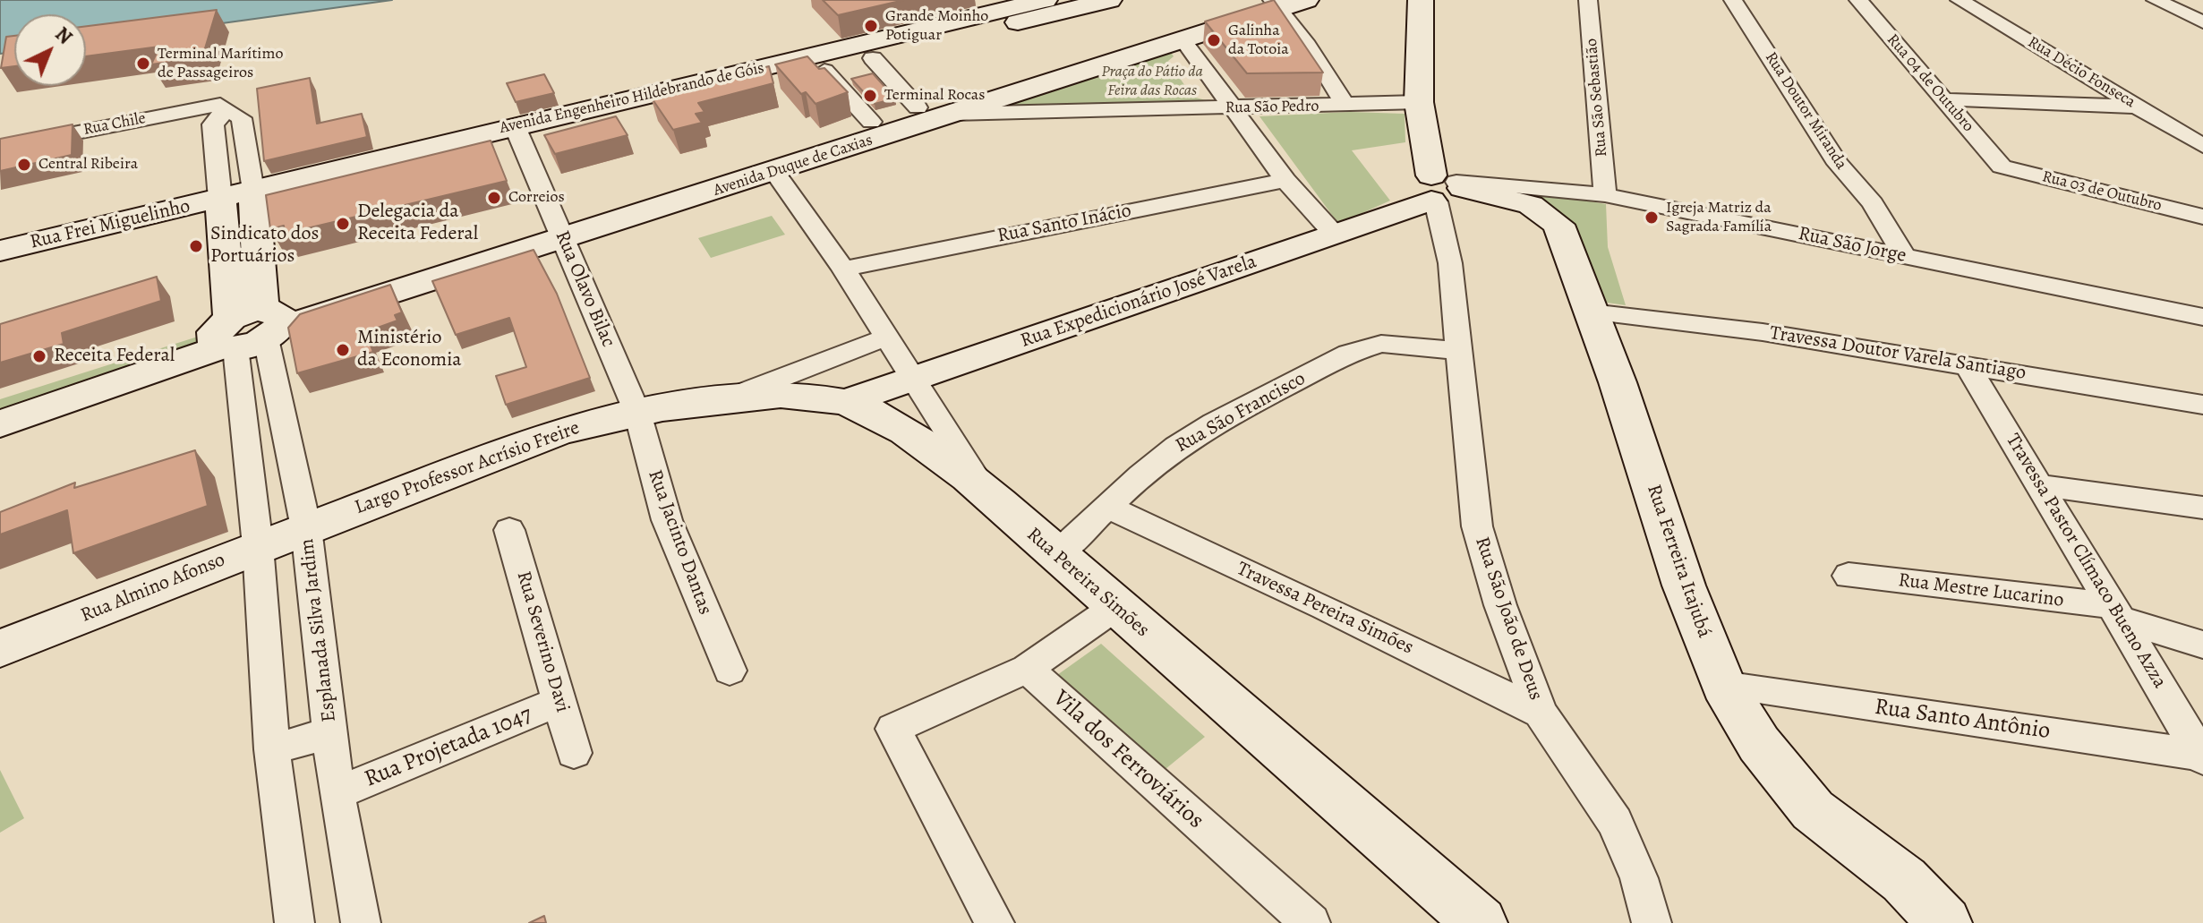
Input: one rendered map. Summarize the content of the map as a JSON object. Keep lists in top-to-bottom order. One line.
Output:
{"streets":{"street":["Rua Décio Fonseca","Rua 04 de Outubro","Rua São Sebastião","Avenida Engenheiro Hildebrando de Góis","Rua São Pedro","Rua Doutor Miranda","Rua Chile","Avenida Duque de Caxias","Rua 03 de Outubro","Rua Santo Inácio","Rua Frei Miguelinho","Rua São Jorge","Rua Olavo Bilac","Rua Expedicionário José Varela","Travessa Doutor Varela Santiago","Rua São Francisco","Largo Professor Acrísio Freire","Rua Jacinto Dantas","Rua Ferreira Itajubá","Travessa Pastor Clímaco Bueno Azza","Rua Pereira Simões","Rua Almino Afonso","Rua Mestre Lucarino","Travessa Pereira Simões","Rua São João de Deus","Esplanada Silva Jardim","Rua Severino Davi","Rua Santo Antônio","Rua Projetada 1047","Vila dos Ferroviários"]},"crossings":[["Rua 04 de Outubro","Rua 03 de Outubro"],["Rua São Sebastião","Rua São Jorge"],["Avenida Engenheiro Hildebrando de Góis","Rua Frei Miguelinho"],["Avenida Engenheiro Hildebrando de Góis","Rua Olavo Bilac"],["Avenida Engenheiro Hildebrando de Góis","Esplanada Silva Jardim"],["Rua São Pedro","Avenida Duque de Caxias"],["Rua São Pedro","Rua São João de Deus"],["Rua Doutor Miranda","Rua São Jorge"],["Rua Chile","Esplanada Silva Jardim"],["Avenida Duque de Caxias","Rua Olavo Bilac"],["Avenida Duque de Caxias","Rua Pereira Simões"],["Avenida Duque de Caxias","Esplanada Silva Jardim"],["Rua Santo Inácio","Rua Pereira Simões"],["Rua Frei Miguelinho","Esplanada Silva Jardim"],["Rua São Jorge","Rua Expedicionário José Varela"],["Rua São Jorge","Rua Ferreira Itajubá"],["Rua São Jorge","Rua São João de Deus"],["Rua Olavo Bilac","Largo Professor Acrísio Freire"],["Rua Olavo Bilac","Rua Jacinto Dantas"],["Rua Expedicionário José Varela","Largo Professor Acrísio Freire"],["Rua Expedicionário José Varela","Rua Ferreira Itajubá"],["Rua Expedicionário José Varela","Rua Pereira Simões"],["Rua Expedicionário José Varela","Rua São João de Deus"],["Travessa Doutor Varela Santiago","Rua Ferreira Itajubá"],["Travessa Doutor Varela Santiago","Travessa Pastor Clímaco Bueno Azza"],["Rua São Francisco","Rua Pereira Simões"],["Rua São Francisco","Travessa Pereira Simões"],["Rua São Francisco","Rua São João de Deus"],["Largo Professor Acrísio Freire","Rua Jacinto Dantas"],["Largo Professor Acrísio Freire","Rua Pereira Simões"],["Largo Professor Acrísio Freire","Rua Almino Afonso"],["Largo Professor Acrísio Freire","Esplanada Silva Jardim"],["Rua Ferreira Itajubá","Rua São João de Deus"],["Rua Ferreira Itajubá","Rua Santo Antônio"],["Travessa Pastor Clímaco Bueno Azza","Rua Mestre Lucarino"],["Travessa Pastor Clímaco Bueno Azza","Rua Santo Antônio"],["Rua Almino Afonso","Esplanada Silva Jardim"],["Travessa Pereira Simões","Rua São João de Deus"],["Esplanada Silva Jardim","Rua Projetada 1047"],["Rua Severino Davi","Rua Projetada 1047"]],"parks":["Praça do Pátio da Feira das Rocas"],"places":["Grande Moinho Potiguar","Galinha da Totoia","Terminal Marítimo de Passageiros","Terminal Rocas","Central Ribeira","Correios","Igreja Matriz da Sagrada Família","Delegacia da Receita Federal","Sindicato dos Portuários","Ministério da Economia","Receita Federal"],"north":"top right"}
